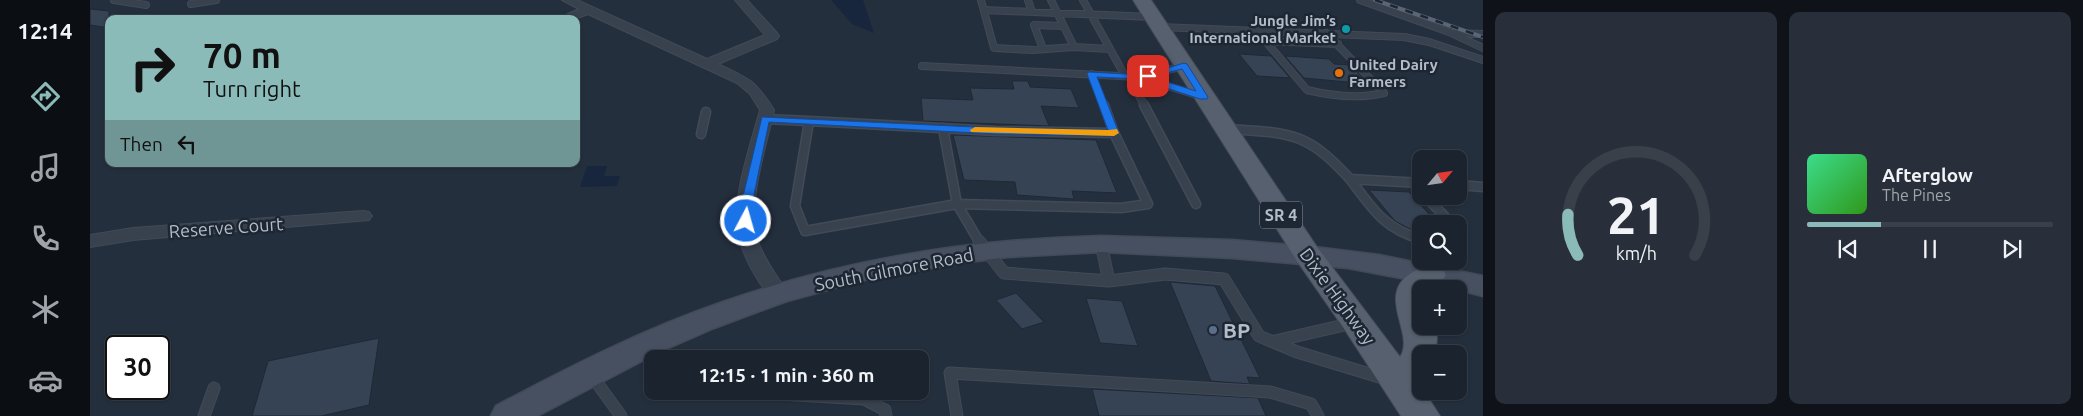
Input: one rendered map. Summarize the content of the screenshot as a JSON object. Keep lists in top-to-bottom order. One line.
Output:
{"streets":{"main road":["SR 4","South Gilmore Road","Dixie Highway"],"street":["Reserve Court"]},"crossings":[["South Gilmore Road","Dixie Highway"]],"places":["Jungle Jim’s International Market","United Dairy Farmers","BP"],"north":"top right","page":{"tabs":"12:14","turn":["70 m","Turn right"],"then":"Then","map_buttons":["+","−"],"song":["Afterglow","The Pines"],"limit":"30","trip":"12:15 · 1 min · 360 m","gauge":["21","km/h"]}}
